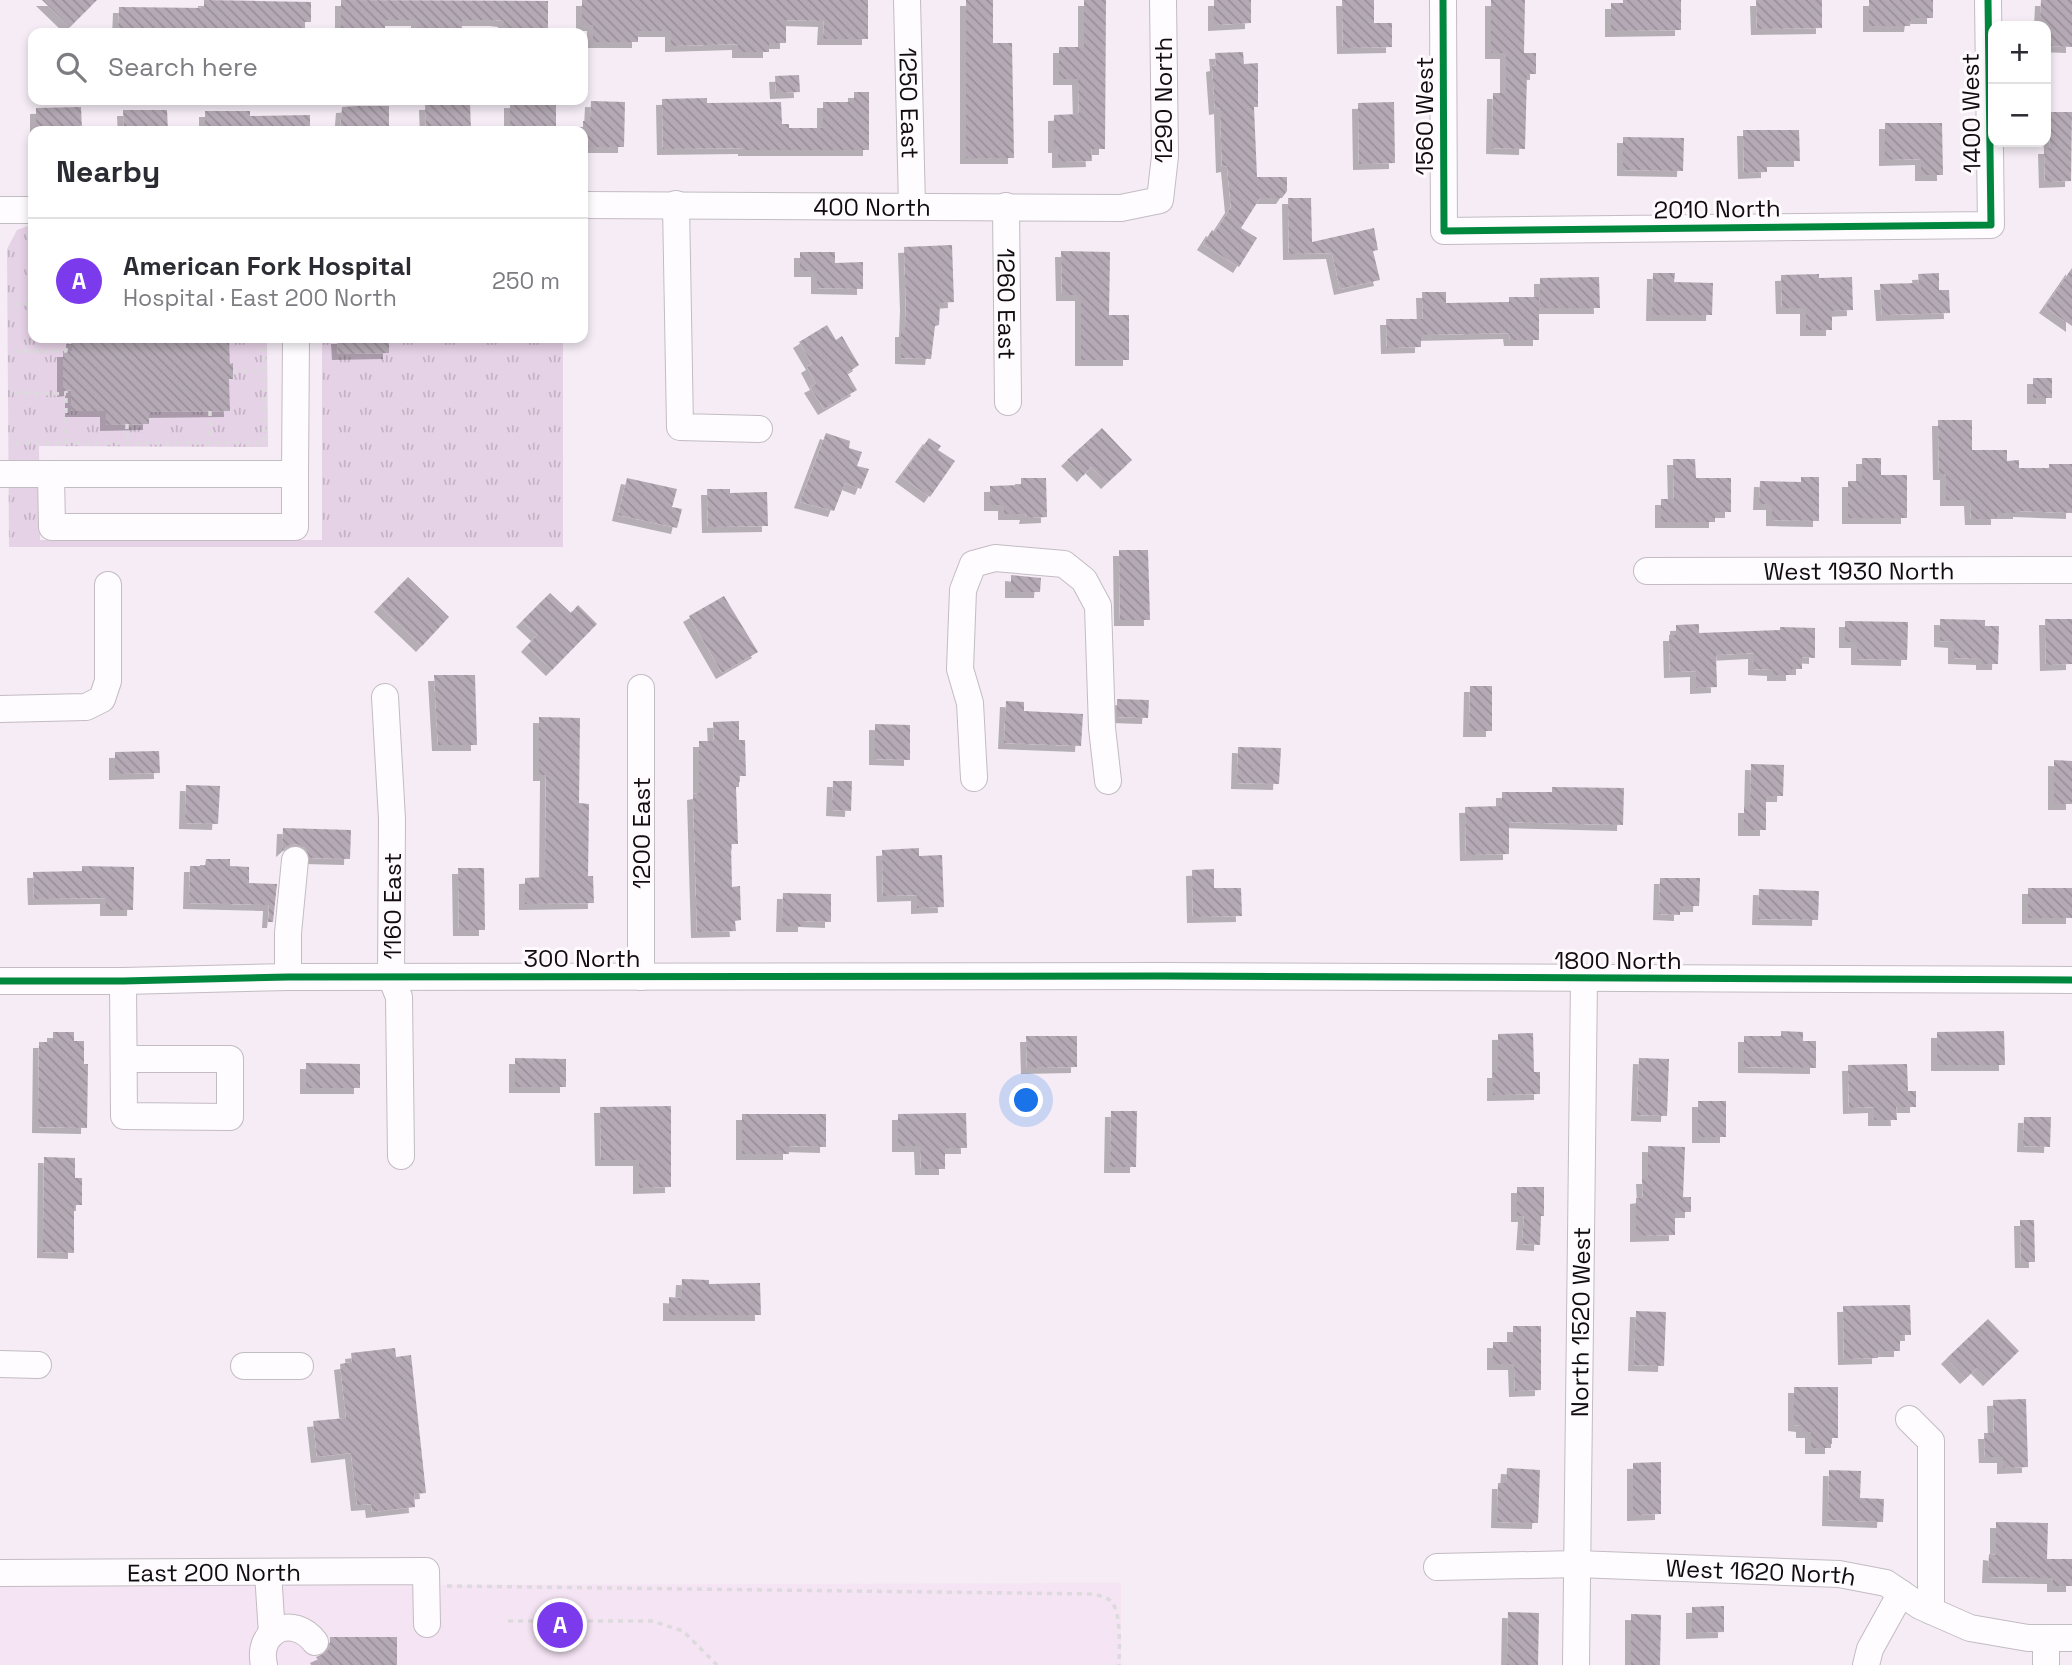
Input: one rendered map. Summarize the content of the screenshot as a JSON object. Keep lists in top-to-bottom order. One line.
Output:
{"streets":{"street":["1290 North","1250 East","1400 West","1560 West","400 North","2010 North","1260 East","West 1930 North","1200 East","1160 East","300 North","1800 North","North 1520 West","East 200 North","West 1620 North"]},"crossings":[["1290 North","400 North"],["1250 East","400 North"],["1400 West","2010 North"],["1560 West","2010 North"],["400 North","1260 East"],["1200 East","300 North"],["1160 East","300 North"],["300 North","1800 North"],["1800 North","North 1520 West"],["North 1520 West","West 1620 North"]],"page":{"map_buttons":["+","−"],"search":"Search here","heading":"Nearby","list":[{"mark":"A","name":"American Fork Hospital","note":"Hospital · East 200 North","value":"250 m"}],"pins":"A"}}
